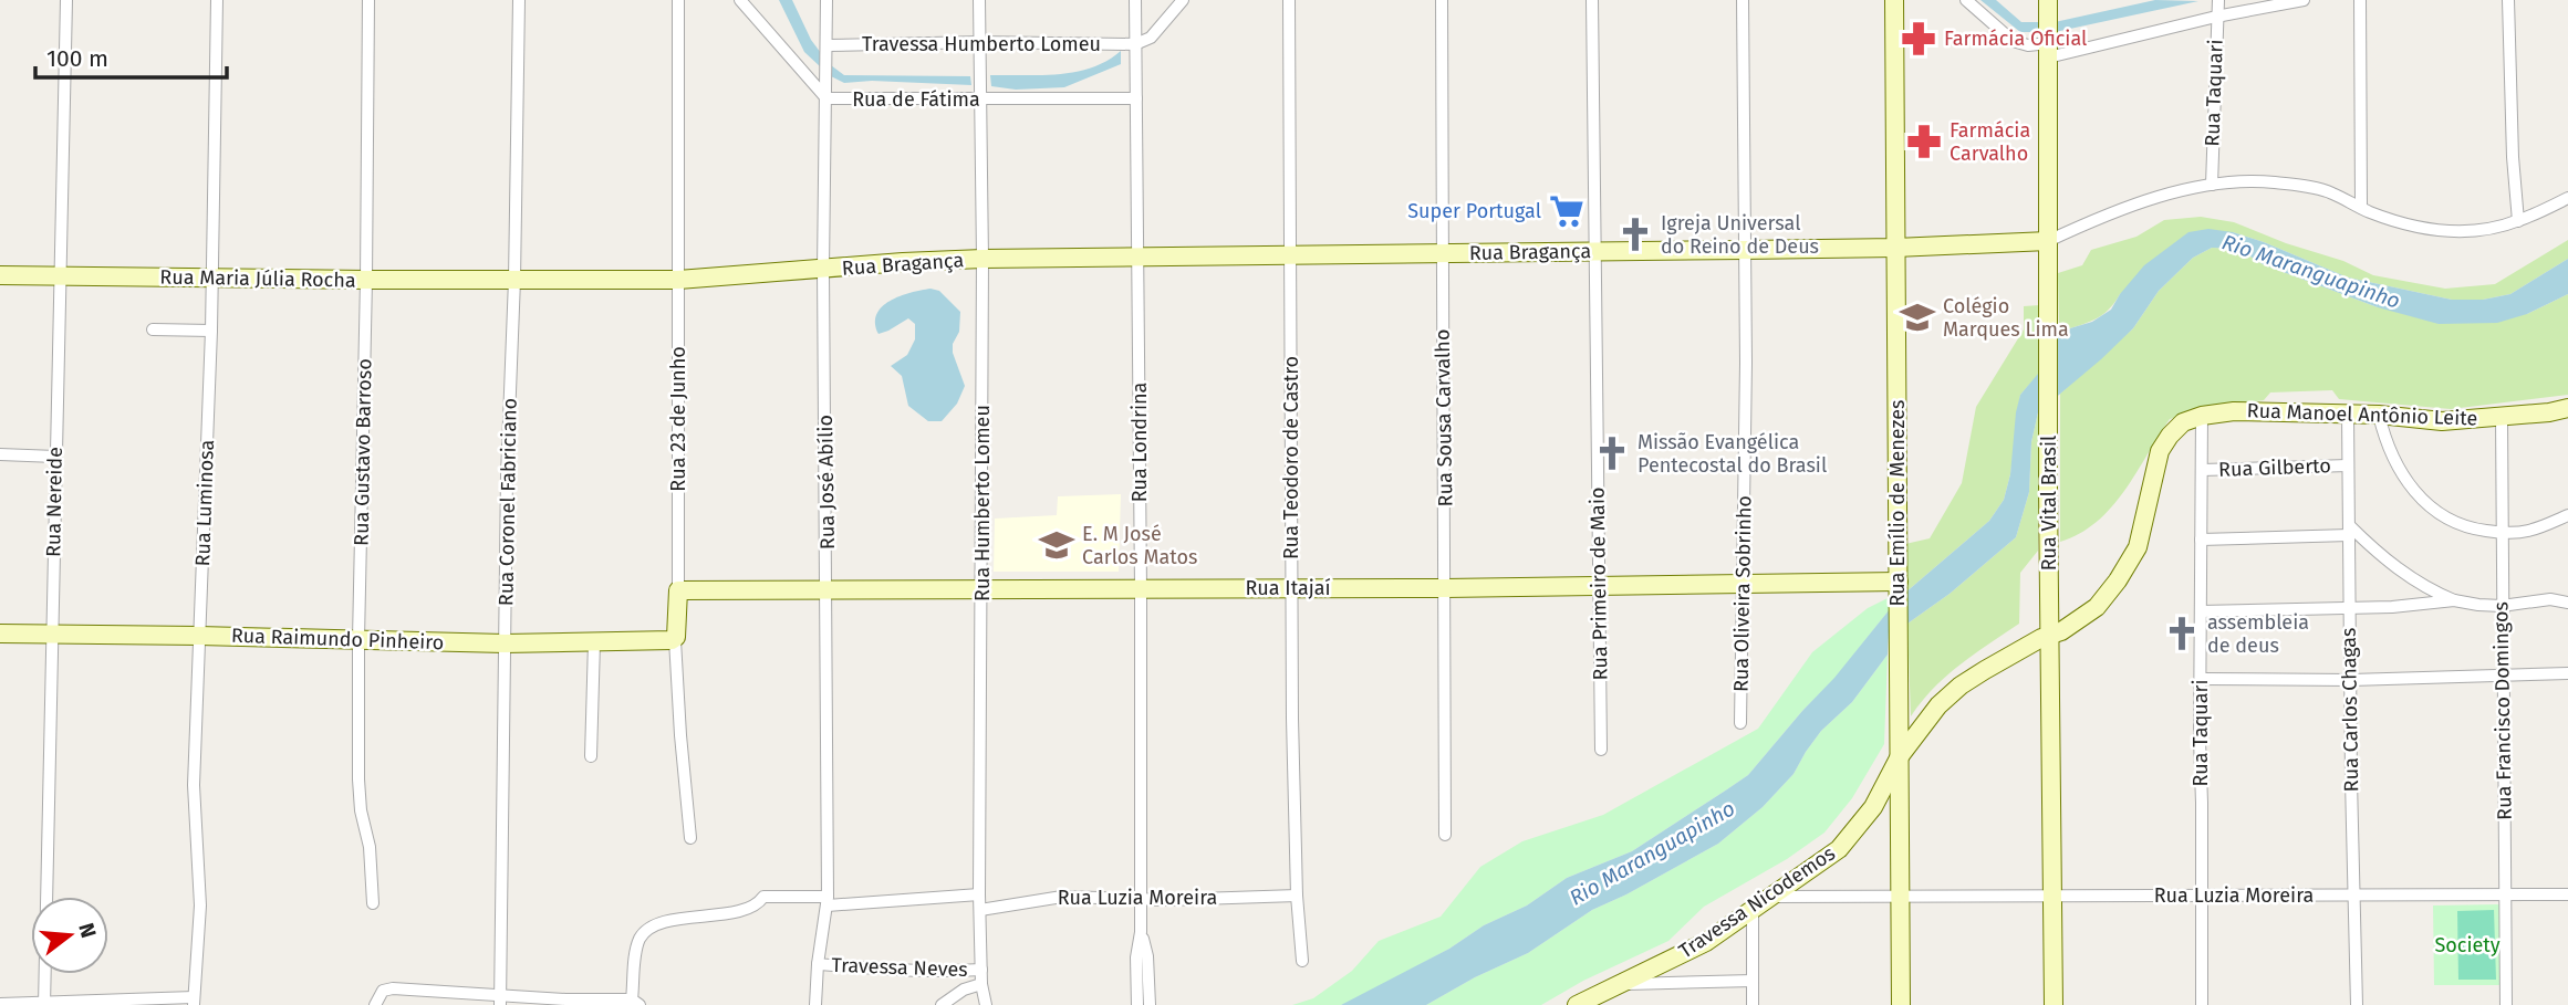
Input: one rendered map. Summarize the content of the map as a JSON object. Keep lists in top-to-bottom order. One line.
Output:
{"streets":{"street":["Travessa Humberto Lomeu","Rua Taquari","Rua de Fátima","Rua Bragança","Rua Maria Júlia Rocha","Rua Manoel Antônio Leite","Rua Sousa Carvalho","Rua 23 de Junho","Rua Londrina","Rua Gustavo Barroso","Rua Teodoro de Castro","Rua Gilberto","Rua José Abílio","Rua Nereide","Rua Coronel Fabriciano","Rua Luminosa","Rua Humberto Lomeu","Rua Emílio de Menezes","Rua Vital Brasil","Rua Primeiro de Maio","Rua Itajaí","Rua Oliveira Sobrinho","Rua Raimundo Pinheiro","Rua Carlos Chagas","Rua Francisco Domingos","Rua Luzia Moreira","Travessa Nicodemos","Travessa Neves"]},"crossings":[["Travessa Humberto Lomeu","Rua Londrina"],["Travessa Humberto Lomeu","Rua José Abílio"],["Travessa Humberto Lomeu","Rua Humberto Lomeu"],["Rua Taquari","Rua Bragança"],["Rua Taquari","Rua Manoel Antônio Leite"],["Rua Taquari","Rua Gilberto"],["Rua Taquari","Rua Luzia Moreira"],["Rua Taquari","Travessa Nicodemos"],["Rua de Fátima","Rua Londrina"],["Rua de Fátima","Rua José Abílio"],["Rua de Fátima","Rua Humberto Lomeu"],["Rua Bragança","Rua Maria Júlia Rocha"],["Rua Bragança","Rua Sousa Carvalho"],["Rua Bragança","Rua 23 de Junho"],["Rua Bragança","Rua Londrina"],["Rua Bragança","Rua Teodoro de Castro"],["Rua Bragança","Rua José Abílio"],["Rua Bragança","Rua Coronel Fabriciano"],["Rua Bragança","Rua Humberto Lomeu"],["Rua Bragança","Rua Emílio de Menezes"],["Rua Bragança","Rua Vital Brasil"],["Rua Bragança","Rua Primeiro de Maio"],["Rua Bragança","Rua Oliveira Sobrinho"],["Rua Maria Júlia Rocha","Rua Gustavo Barroso"],["Rua Maria Júlia Rocha","Rua Nereide"],["Rua Maria Júlia Rocha","Rua Coronel Fabriciano"],["Rua Maria Júlia Rocha","Rua Luminosa"],["Rua Manoel Antônio Leite","Rua Carlos Chagas"],["Rua Manoel Antônio Leite","Rua Francisco Domingos"],["Rua Manoel Antônio Leite","Travessa Nicodemos"],["Rua Sousa Carvalho","Rua Itajaí"],["Rua 23 de Junho","Rua Itajaí"],["Rua 23 de Junho","Rua Raimundo Pinheiro"],["Rua Londrina","Rua Itajaí"],["Rua Londrina","Rua Luzia Moreira"],["Rua Gustavo Barroso","Rua Raimundo Pinheiro"],["Rua Teodoro de Castro","Rua Itajaí"],["Rua Teodoro de Castro","Rua Luzia Moreira"],["Rua Gilberto","Rua Carlos Chagas"],["Rua José Abílio","Rua Itajaí"],["Rua José Abílio","Travessa Neves"],["Rua Nereide","Rua Raimundo Pinheiro"],["Rua Coronel Fabriciano","Rua Raimundo Pinheiro"],["Rua Luminosa","Rua Raimundo Pinheiro"],["Rua Humberto Lomeu","Rua Itajaí"],["Rua Humberto Lomeu","Rua Luzia Moreira"],["Rua Humberto Lomeu","Travessa Neves"],["Rua Emílio de Menezes","Rua Itajaí"],["Rua Emílio de Menezes","Rua Luzia Moreira"],["Rua Emílio de Menezes","Travessa Nicodemos"],["Rua Vital Brasil","Rua Luzia Moreira"],["Rua Vital Brasil","Travessa Nicodemos"],["Rua Primeiro de Maio","Rua Itajaí"],["Rua Itajaí","Rua Oliveira Sobrinho"],["Rua Carlos Chagas","Rua Luzia Moreira"],["Rua Francisco Domingos","Rua Luzia Moreira"],["Rua Luzia Moreira","Travessa Nicodemos"]],"water":["Rio Maranguapinho"],"parks":["Society"],"places":{"pharmacy":["Farmácia Oficial","Farmácia Carvalho"],"supermarket":["Super Portugal"],"church":["Igreja Universal do Reino de Deus","Missão Evangélica Pentecostal do Brasil","assembleia de deus"],"school or university":["Colégio Marques Lima","E. M José Carlos Matos"]},"scale_bar":"100 m","north":"right"}
